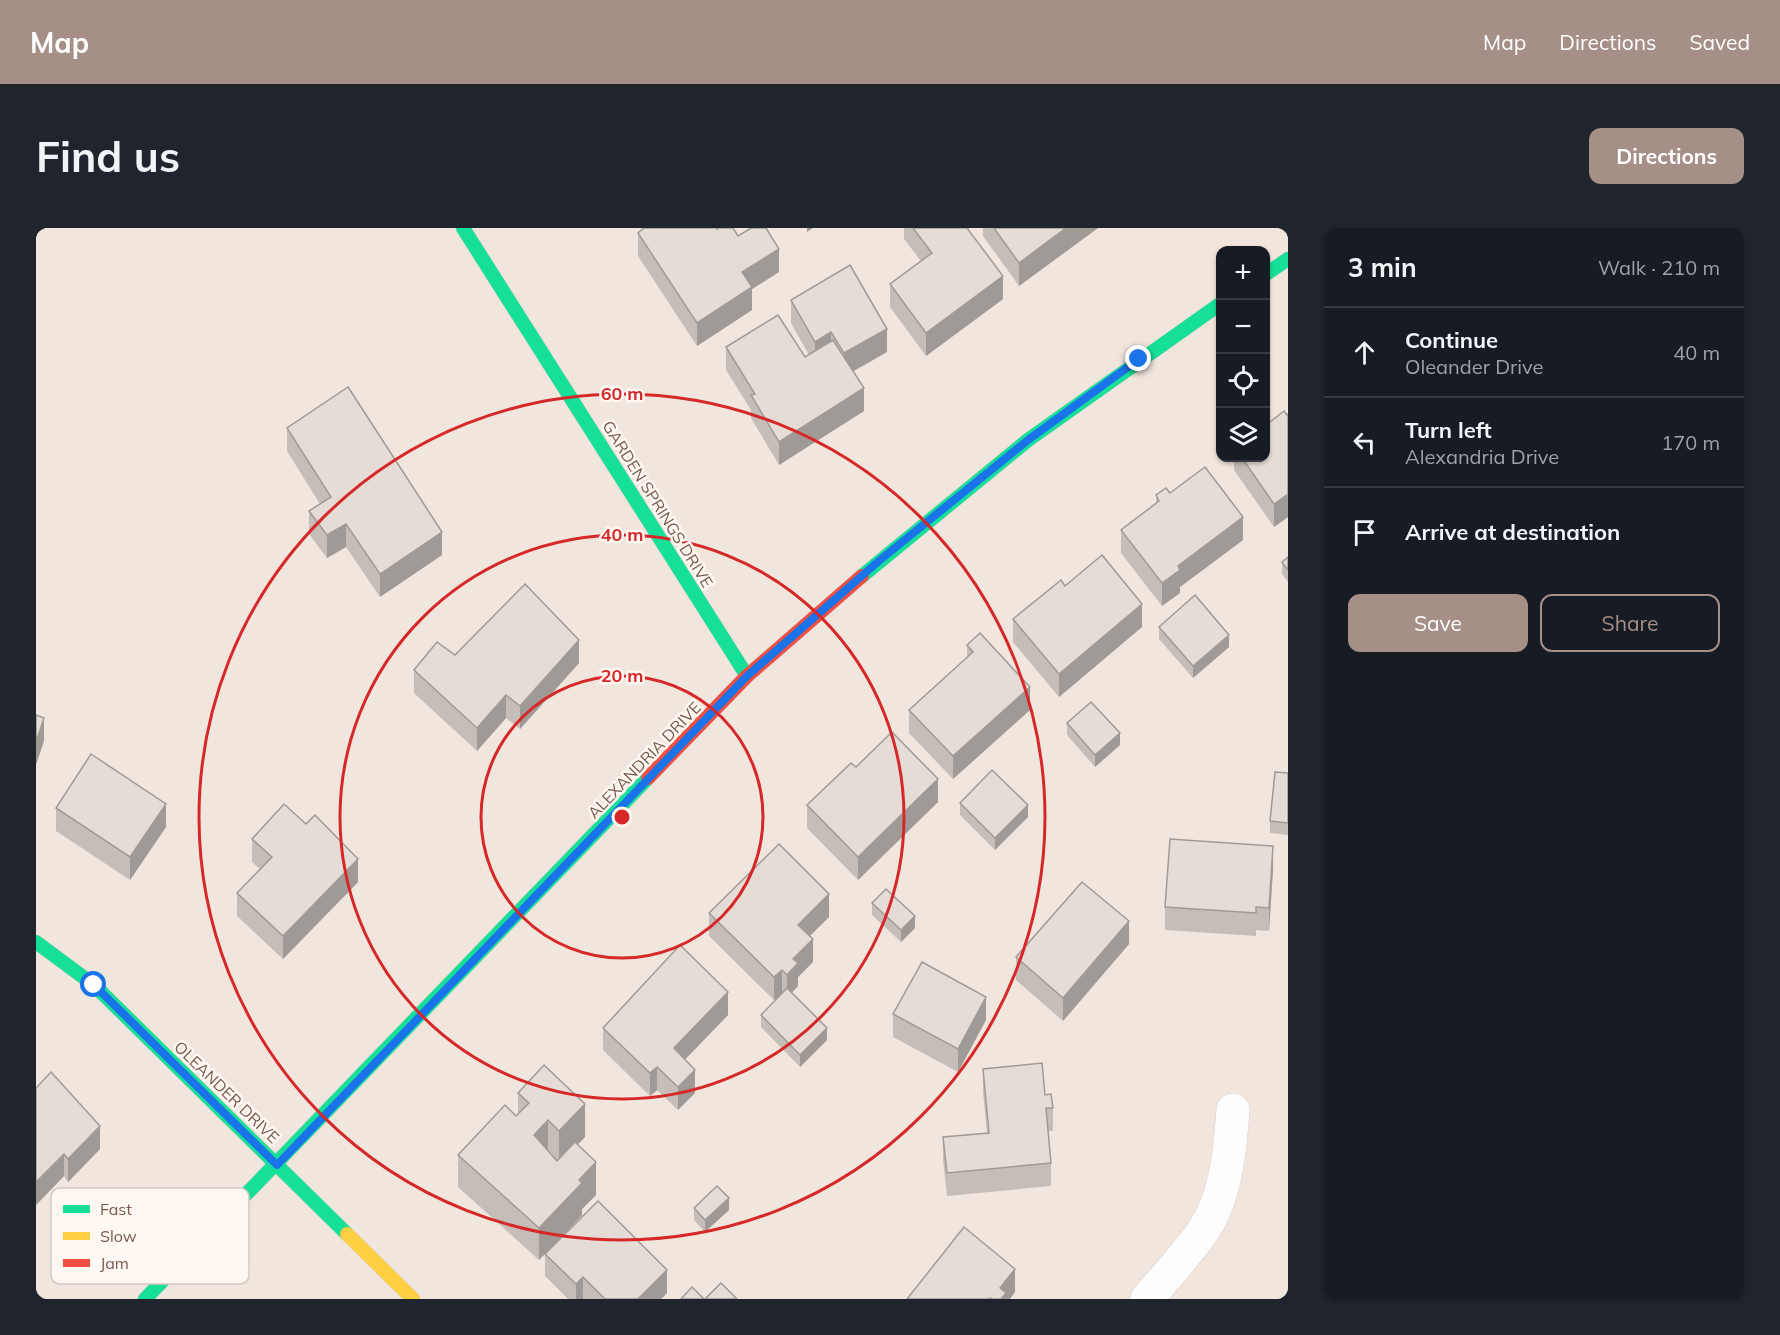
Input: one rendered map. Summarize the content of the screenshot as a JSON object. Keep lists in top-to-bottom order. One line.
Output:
{"streets":{"street":["GARDEN SPRINGS DRIVE","ALEXANDRIA DRIVE","OLEANDER DRIVE"]},"crossings":[["GARDEN SPRINGS DRIVE","ALEXANDRIA DRIVE"],["ALEXANDRIA DRIVE","OLEANDER DRIVE"]],"legend":["Fast","Slow","Jam"],"page":{"header":"Map","nav":["Map","Directions","Saved"],"buttons":["Directions",["Save","Share"]],"title":"Find us","heading":["3 min","Walk · 210 m"],"map_buttons":["+","−"],"list":[["Continue","Oleander Drive","40 m"],["Turn left","Alexandria Drive","170 m"],"Arrive at destination"]},"rings":["60 m","40 m","20 m"]}
